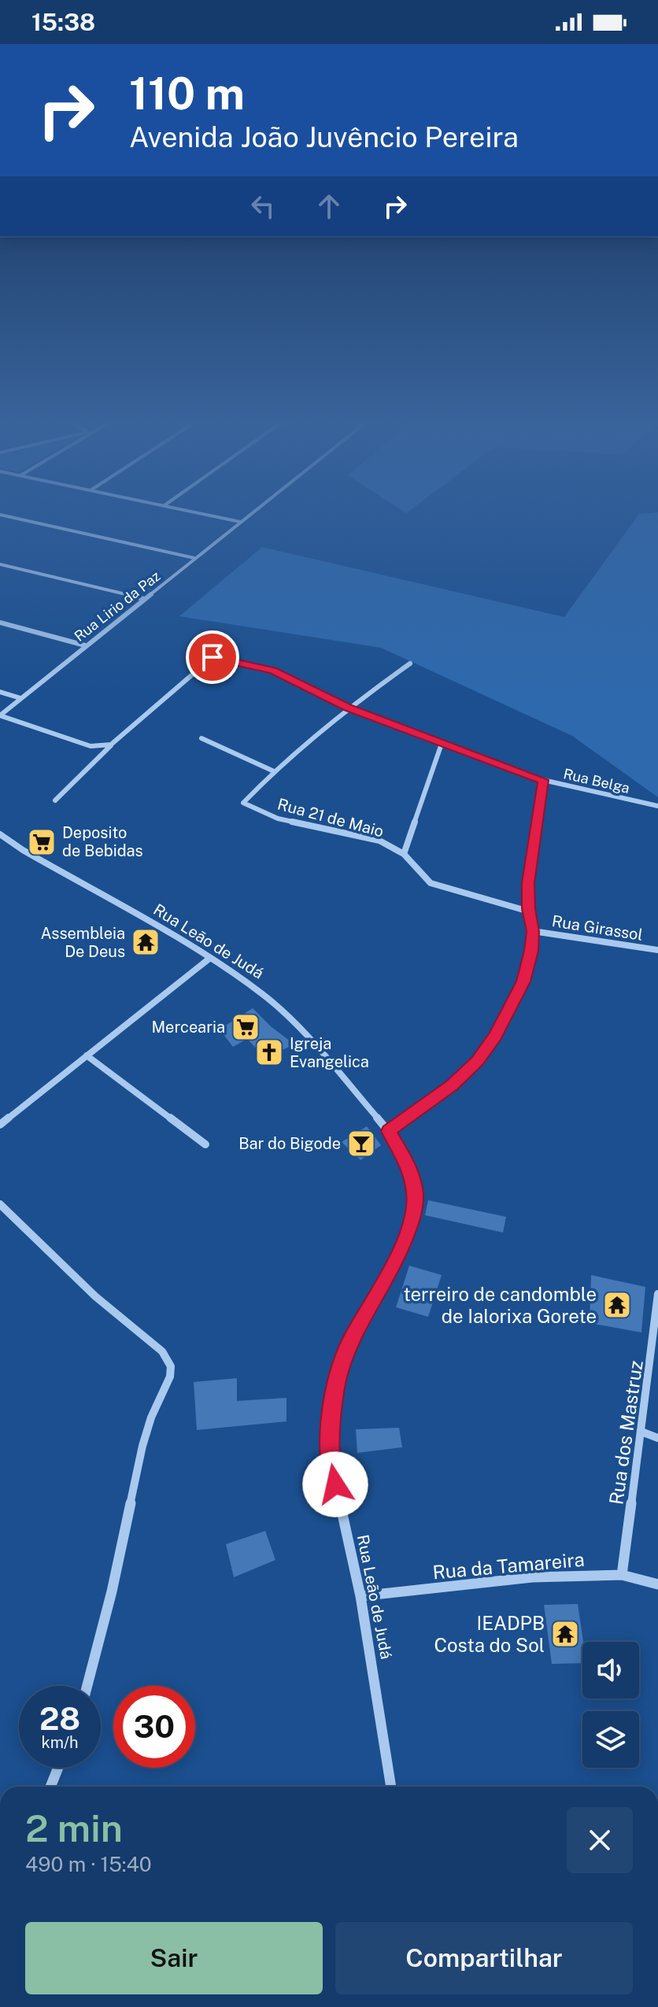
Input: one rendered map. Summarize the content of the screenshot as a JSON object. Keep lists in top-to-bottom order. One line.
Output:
{"streets":{"street":["Rua Lirio da Paz","Rua Belga","Rua 21 de Maio","Rua Girassol","Rua Leão de Judá","Rua dos Mastruz","Rua da Tamareira"]},"crossings":[["Rua Belga","Rua 21 de Maio"],["Rua Leão de Judá","Rua da Tamareira"],["Rua dos Mastruz","Rua da Tamareira"]],"places":{"supermarket":["Deposito de Bebidas","Mercearia"],"temple":["Assembleia De Deus","terreiro de candomble de Ialorixa Gorete","IEADPB Costa do Sol"],"church":["Igreja Evangelica"],"bar":["Bar do Bigode"]},"page":{"status":"15:38","turn":["110 m","Avenida João Juvêncio Pereira"],"speed":"28 km/h","limit":"30","heading":["2 min","490 m · 15:40"],"buttons":["Sair","Compartilhar"]}}
